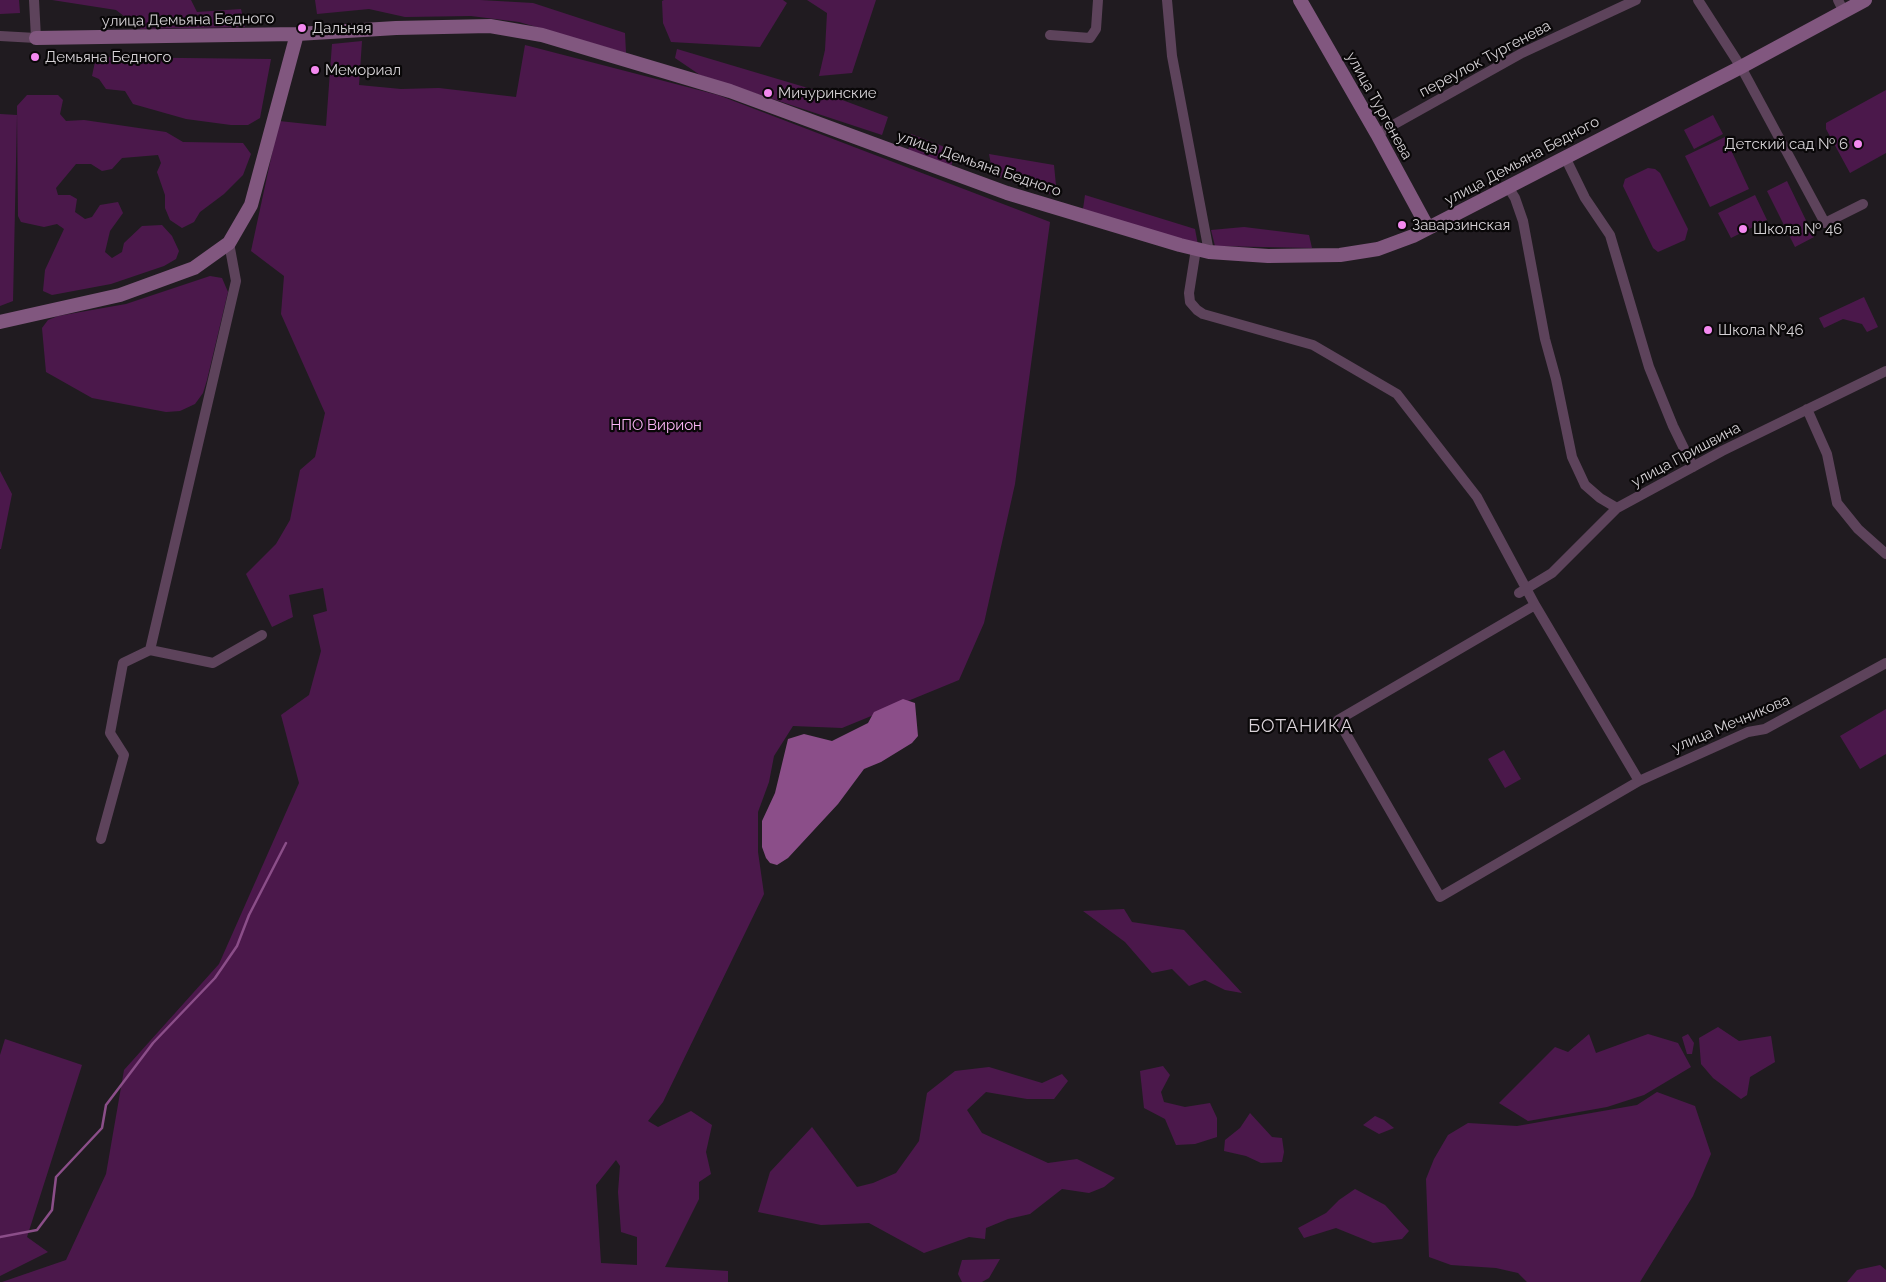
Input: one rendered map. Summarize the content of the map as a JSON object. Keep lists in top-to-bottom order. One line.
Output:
{"streets":{"street":["улица Демьяна Бедного","переулок Тургенева","улица Тургенева","улица Пришвина","улица Мечникова"]},"crossings":[["улица Демьяна Бедного","улица Тургенева"],["переулок Тургенева","улица Тургенева"]],"districts":["БОТАНИКА"],"parks":["НПО Вирион"],"places":["Дальняя","Демьяна Бедного","Мемориал","Мичуринские","Детский сад № 6","Заварзинская","Школа № 46","Школа №46"]}
